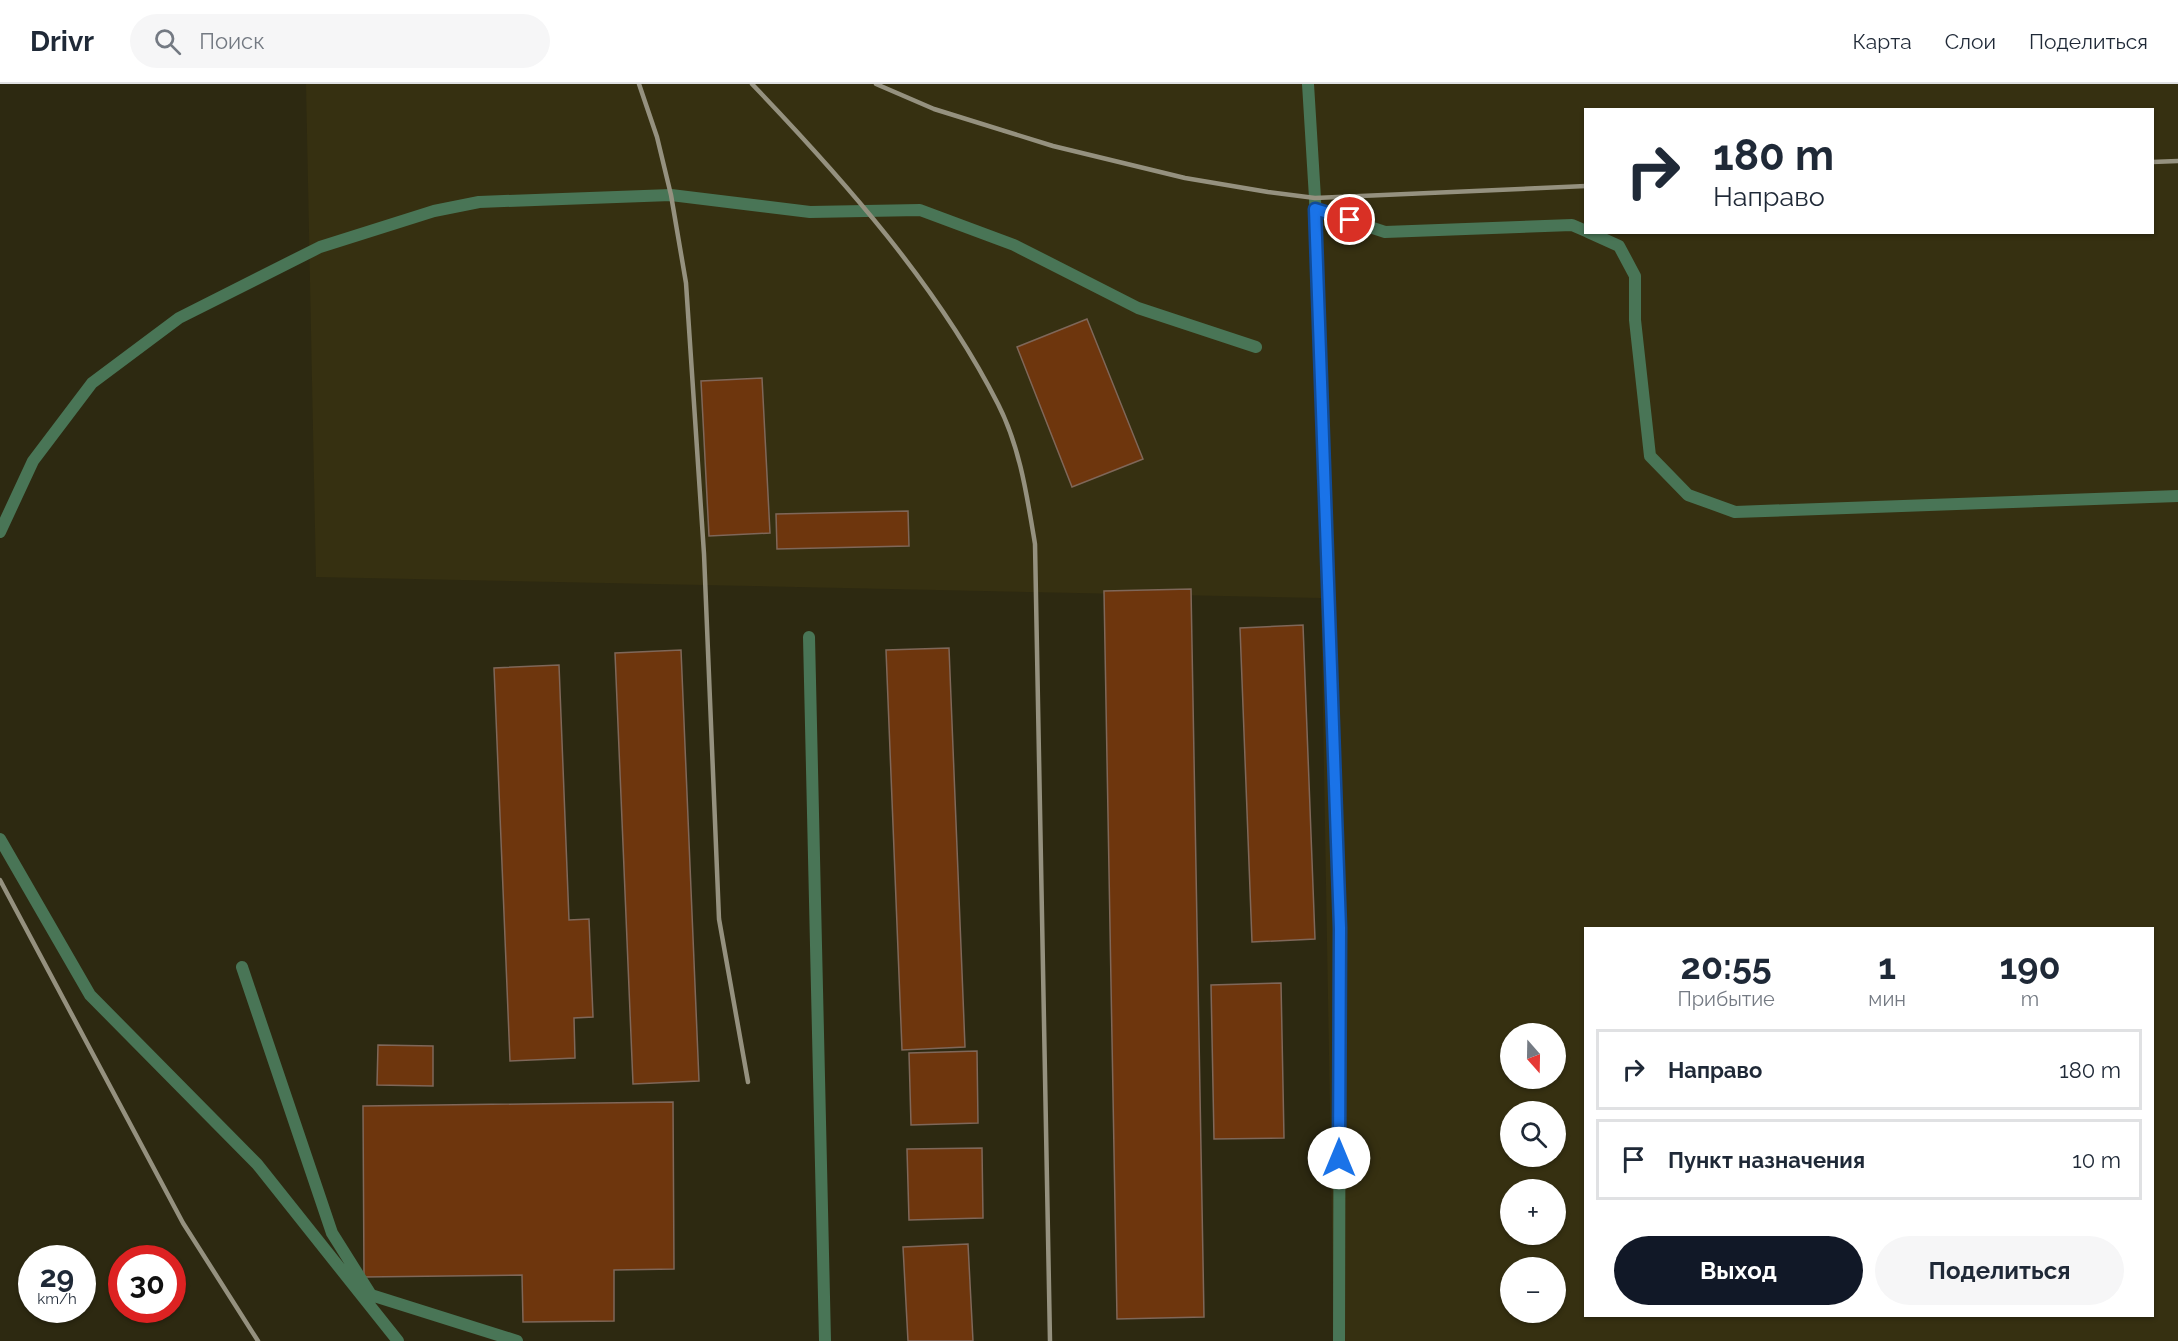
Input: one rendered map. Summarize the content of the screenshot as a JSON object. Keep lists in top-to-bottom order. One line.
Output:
{"north":"bottom","page":{"header":"Drivr","search":"Поиск","nav":["Карта","Слои","Поделиться"],"turn":["180 m","Направо"],"eta":["20:55","Прибытие","1","мин","190","m"],"map_buttons":["+","−"],"list":[{"name":"Направо","value":"180 m"},{"name":"Пункт назначения","value":"10 m"}],"buttons":["Выход","Поделиться"],"speed":"29 km/h","limit":"30"}}
